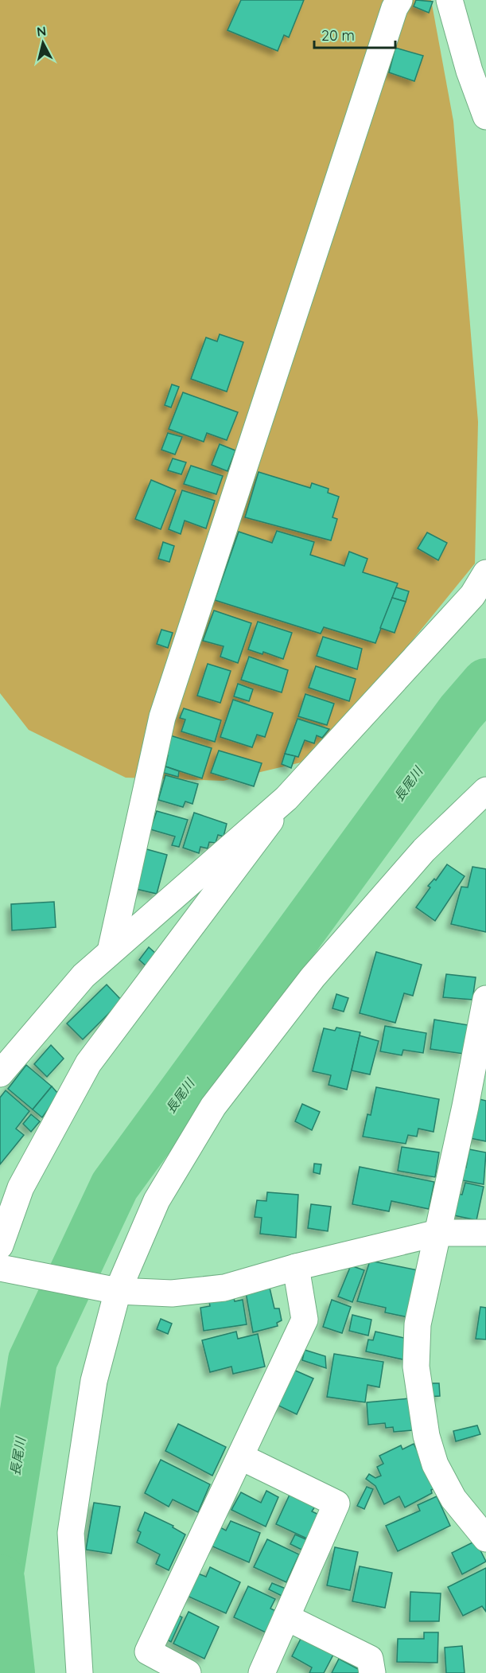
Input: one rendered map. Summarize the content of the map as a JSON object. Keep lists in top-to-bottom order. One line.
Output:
{"water":["長尾川"],"scale_bar":"20 m","north":"top"}
